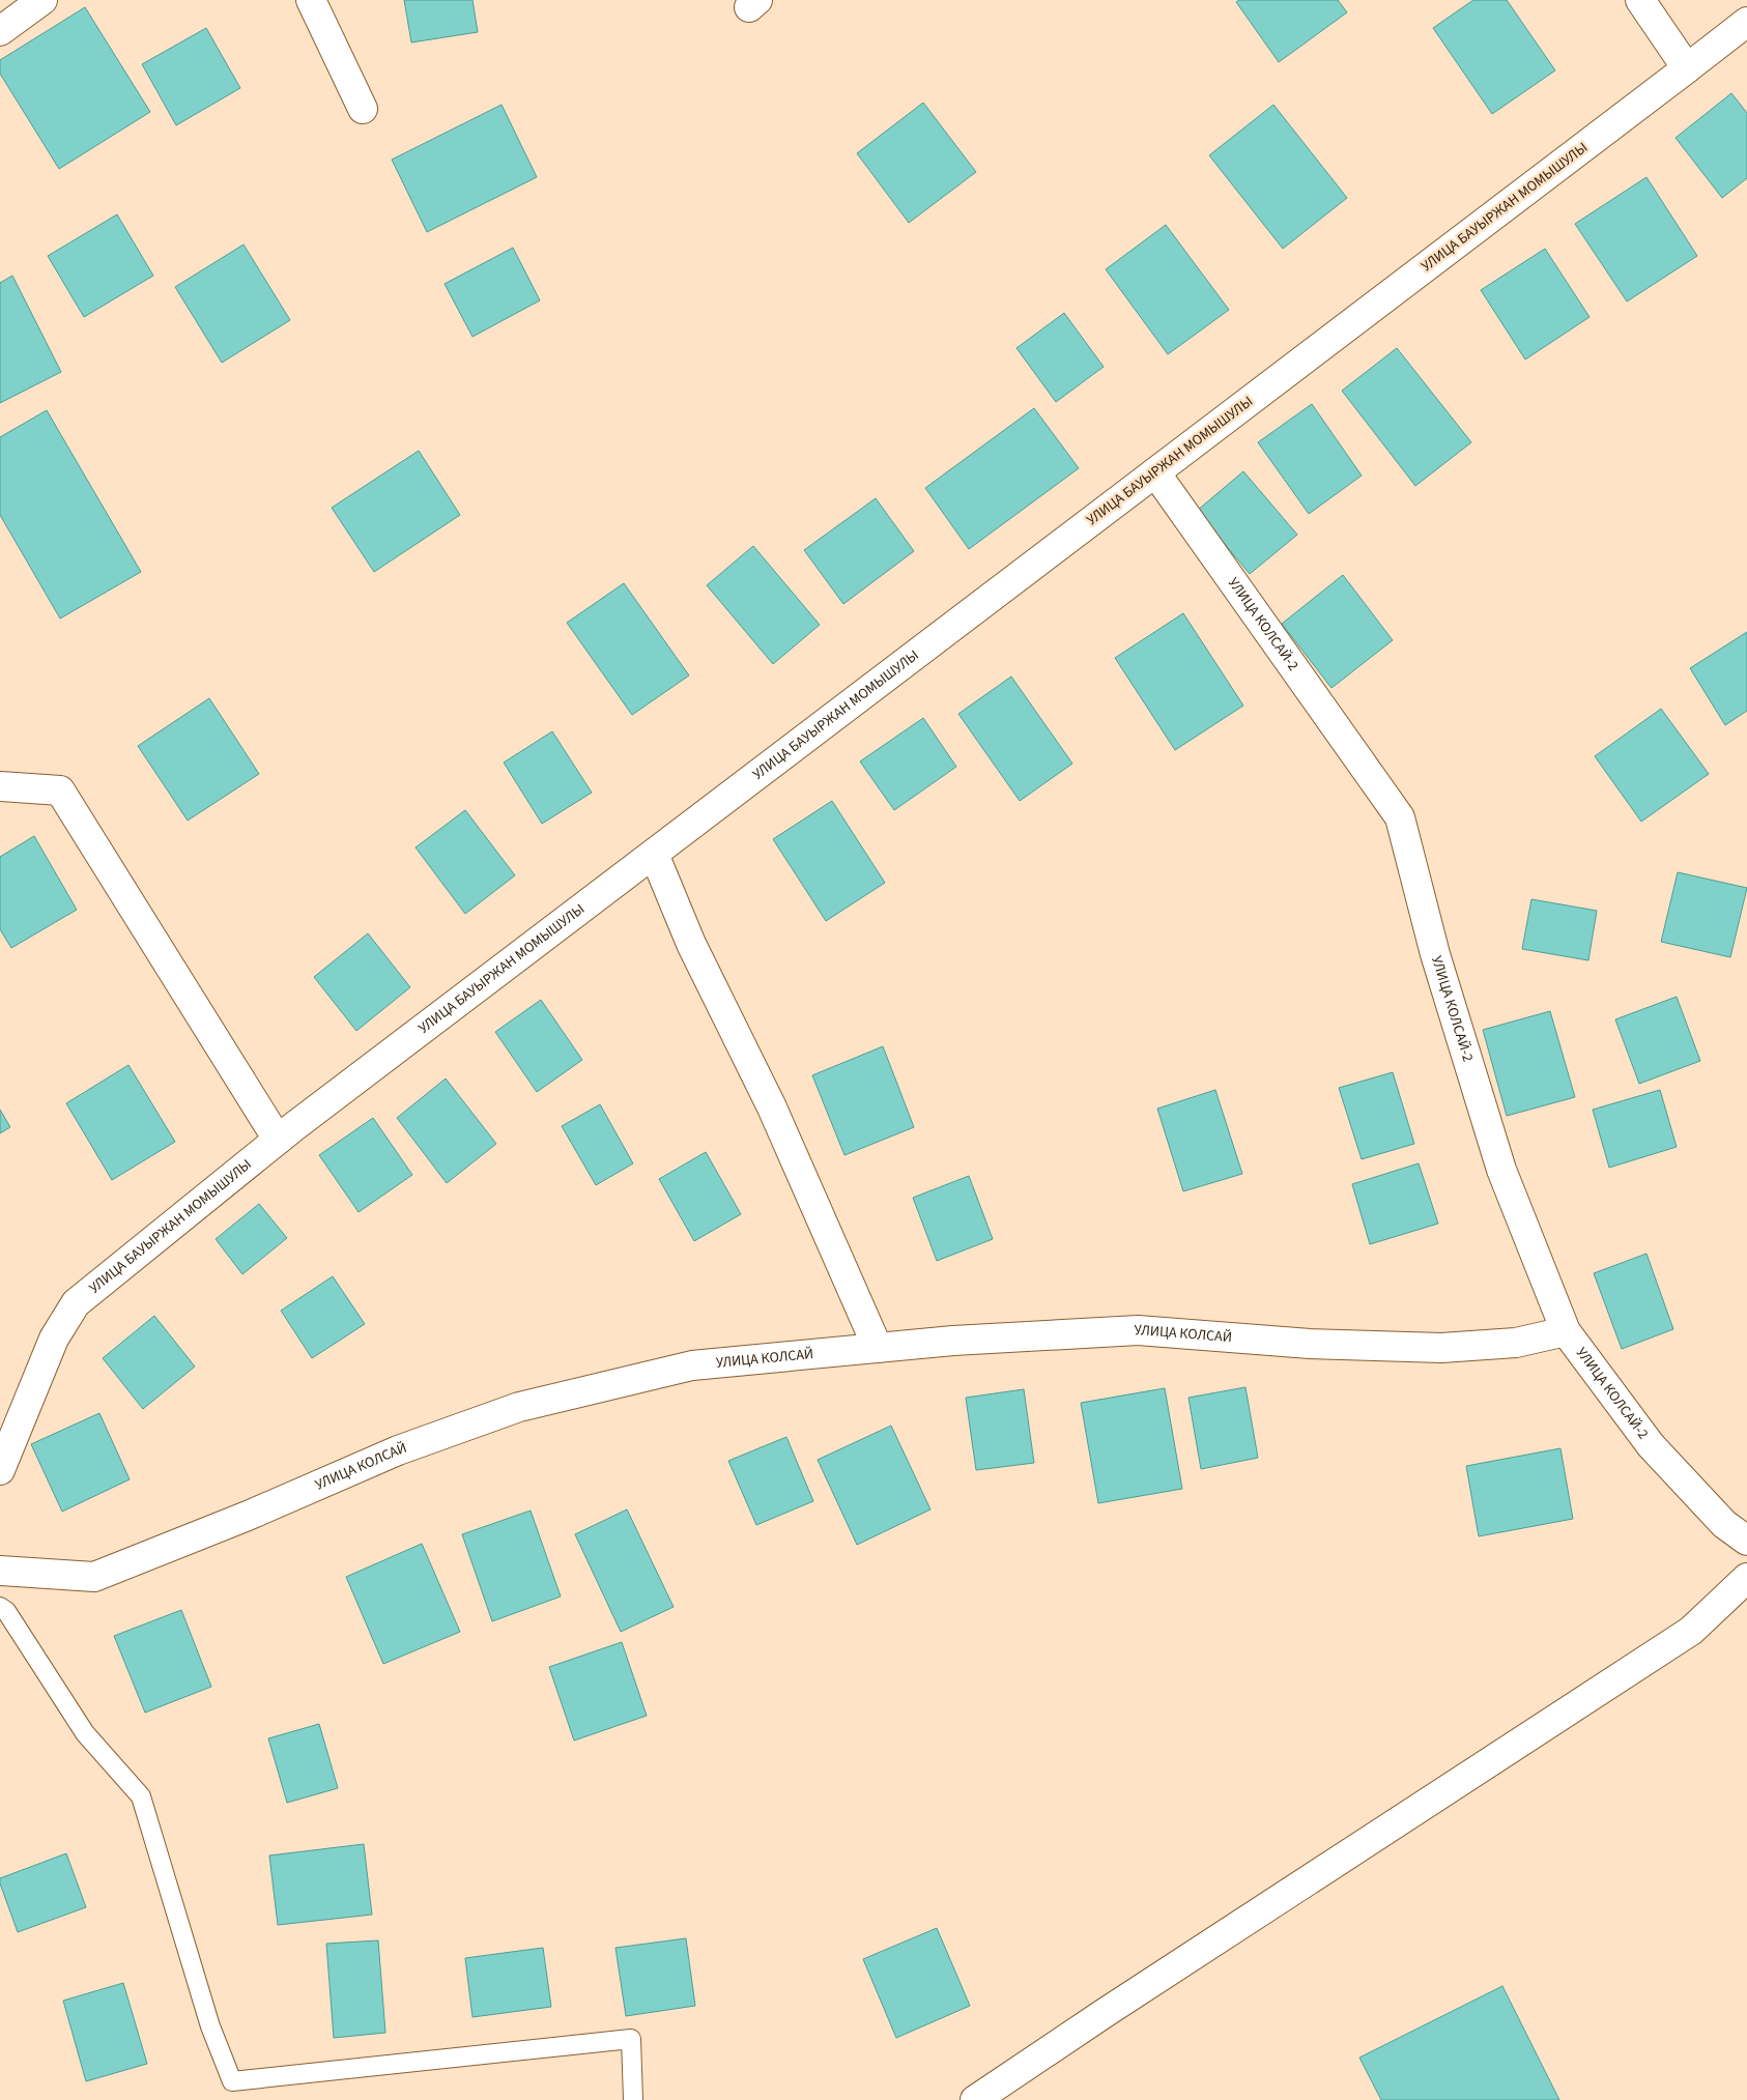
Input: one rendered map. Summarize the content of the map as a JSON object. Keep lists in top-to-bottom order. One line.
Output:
{"streets":{"street":["УЛИЦА БАУЫРЖАН МОМЫШУЛЫ","УЛИЦА КОЛСАЙ-2","УЛИЦА КОЛСАЙ"]},"crossings":[["УЛИЦА БАУЫРЖАН МОМЫШУЛЫ","УЛИЦА КОЛСАЙ-2"],["УЛИЦА КОЛСАЙ-2","УЛИЦА КОЛСАЙ"]]}
